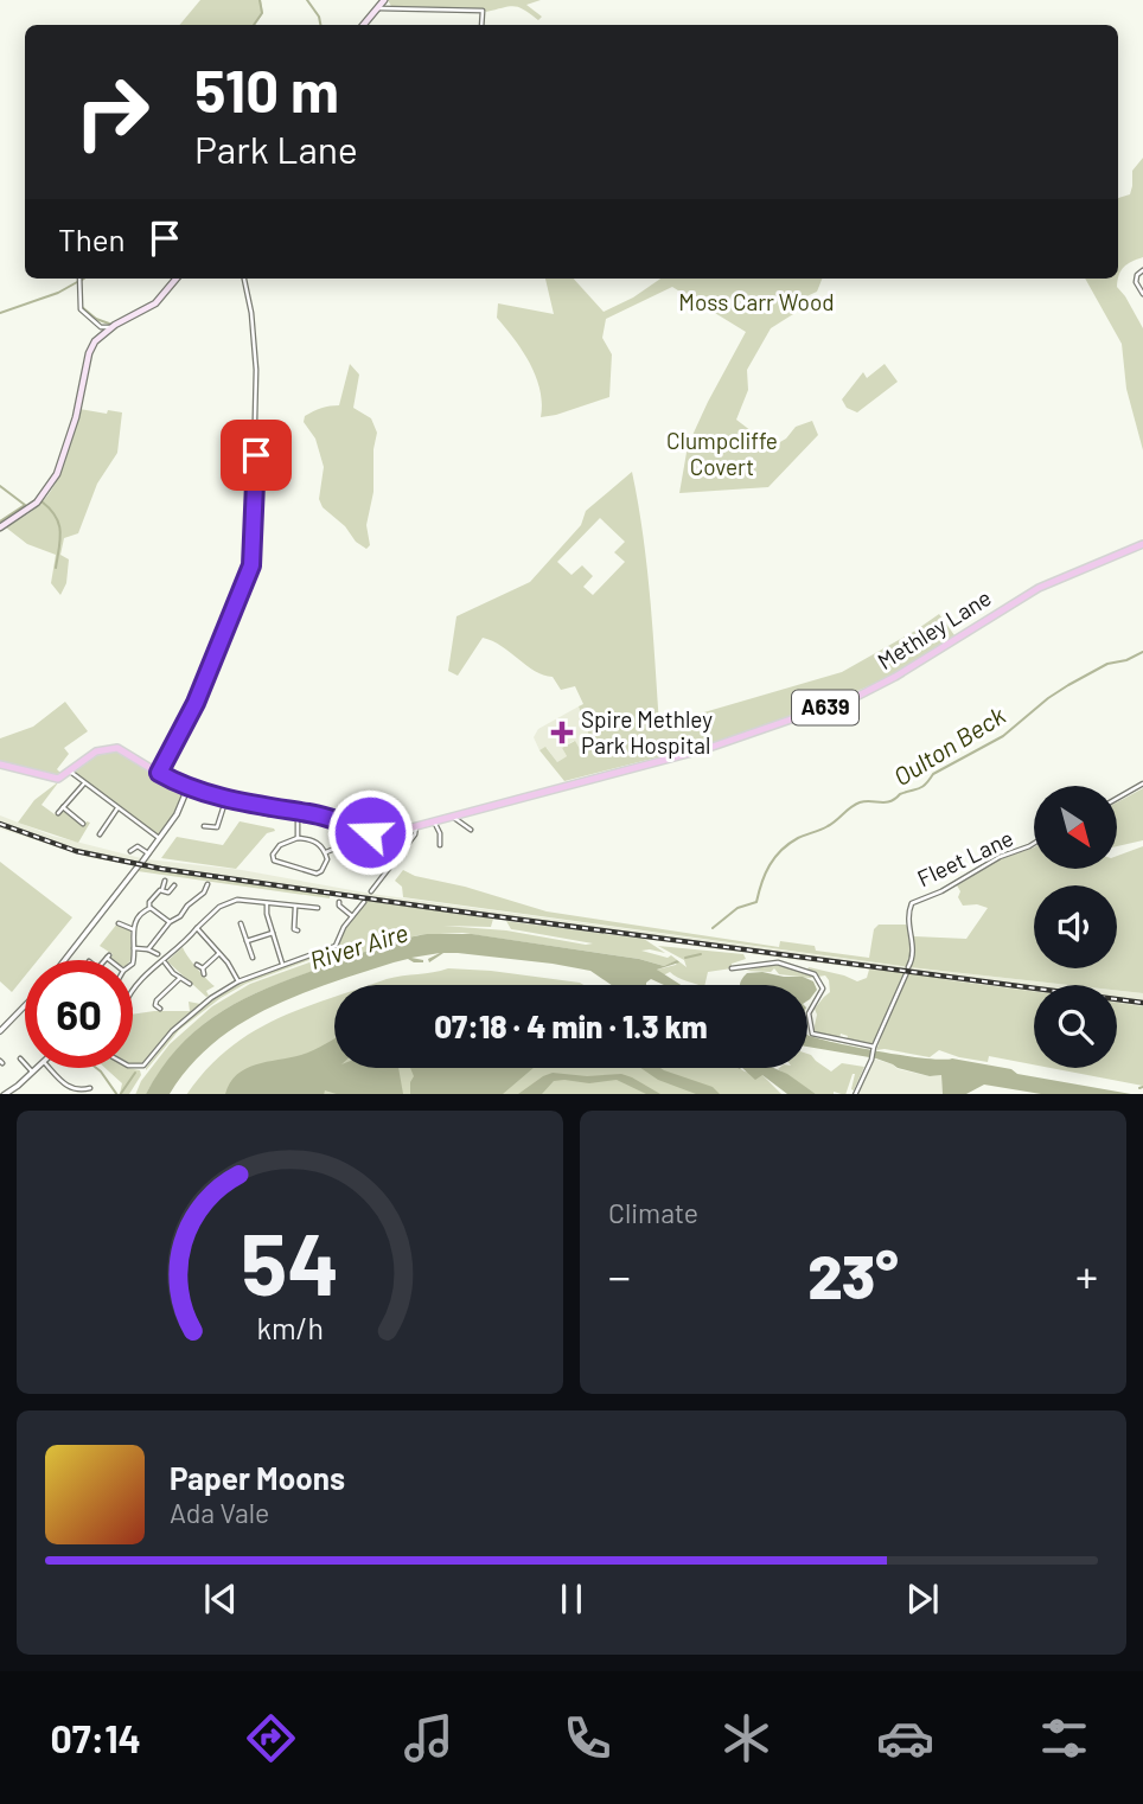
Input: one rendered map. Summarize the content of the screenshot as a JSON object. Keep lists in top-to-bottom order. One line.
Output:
{"streets":{"main road":["Methley Lane","A639"],"street":["Fleet Lane"]},"crossings":[["Methley Lane","A639"]],"water":["Oulton Beck","River Aire"],"parks":["Moss Carr Wood","Clumpcliffe Covert"],"places":{"health":["Spire Methley Park Hospital"]},"north":"bottom right","page":{"turn":["510 m","Park Lane"],"then":"Then","limit":"60","trip":"07:18 · 4 min · 1.3 km","tile":"Climate","heat":["−","23°","+"],"song":["Paper Moons","Ada Vale"],"tabs":"07:14","gauge":["54","km/h"]}}
